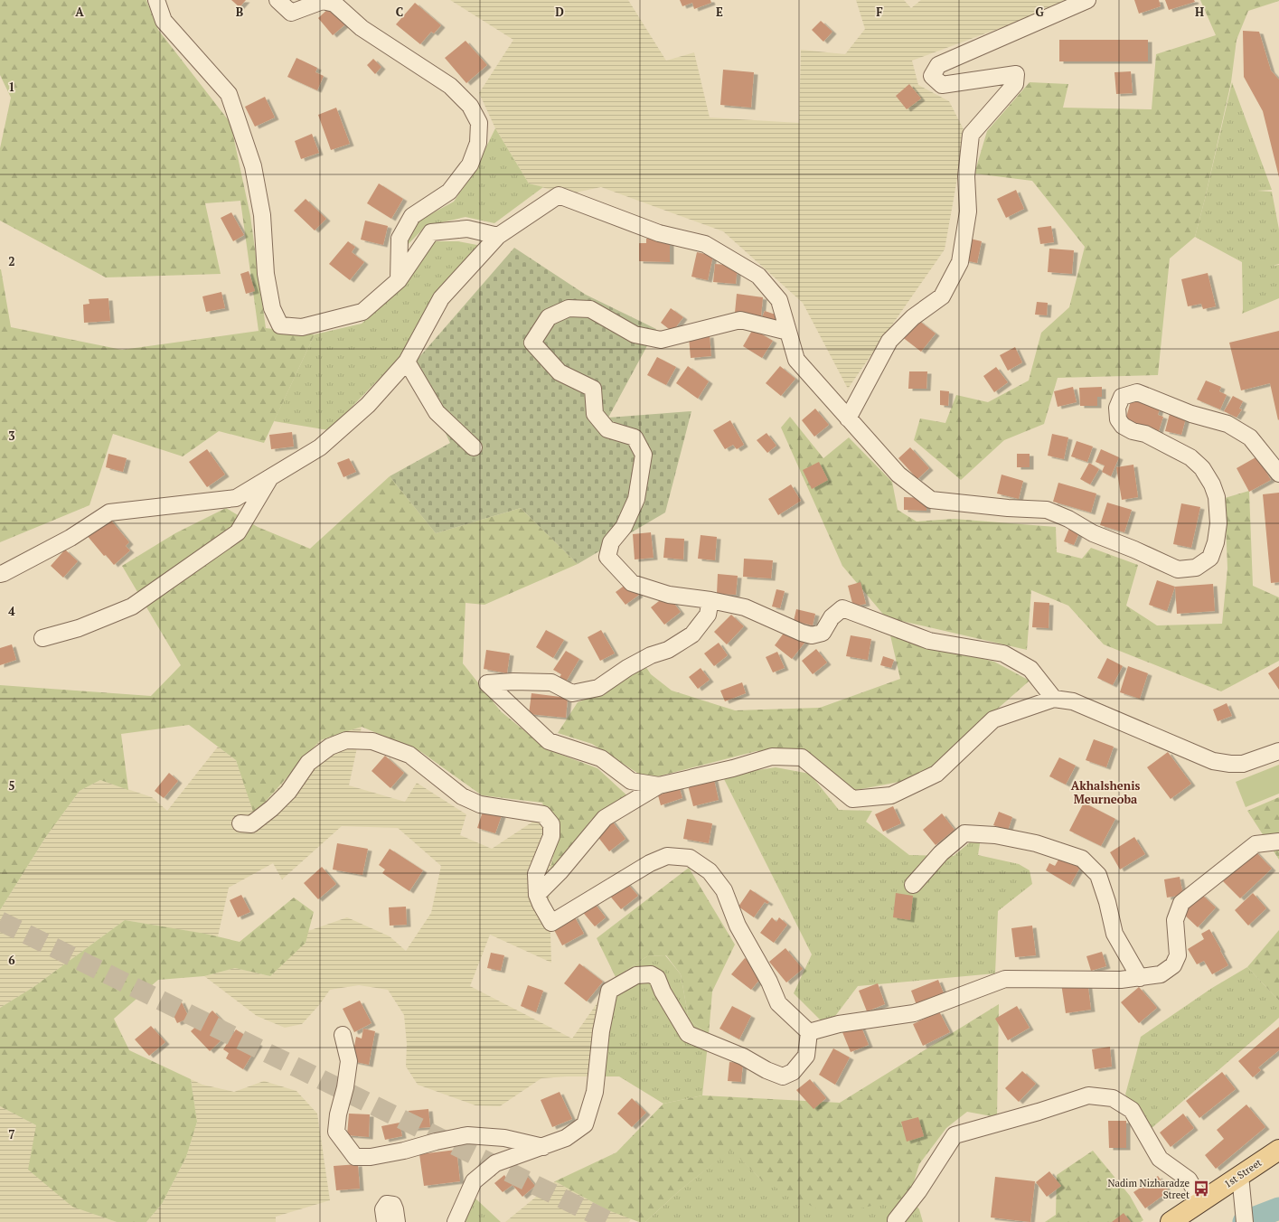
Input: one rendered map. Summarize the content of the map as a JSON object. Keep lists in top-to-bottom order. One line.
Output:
{"streets":{"main road":["1st Street"]},"districts":["Akhalshenis Meurneoba"],"places":{"bus stop":["Nadim Nizharadze Street"]},"grid":{"columns":["A","B","C","D","E","F","G","H"],"rows":["1","2","3","4","5","6","7"]}}
